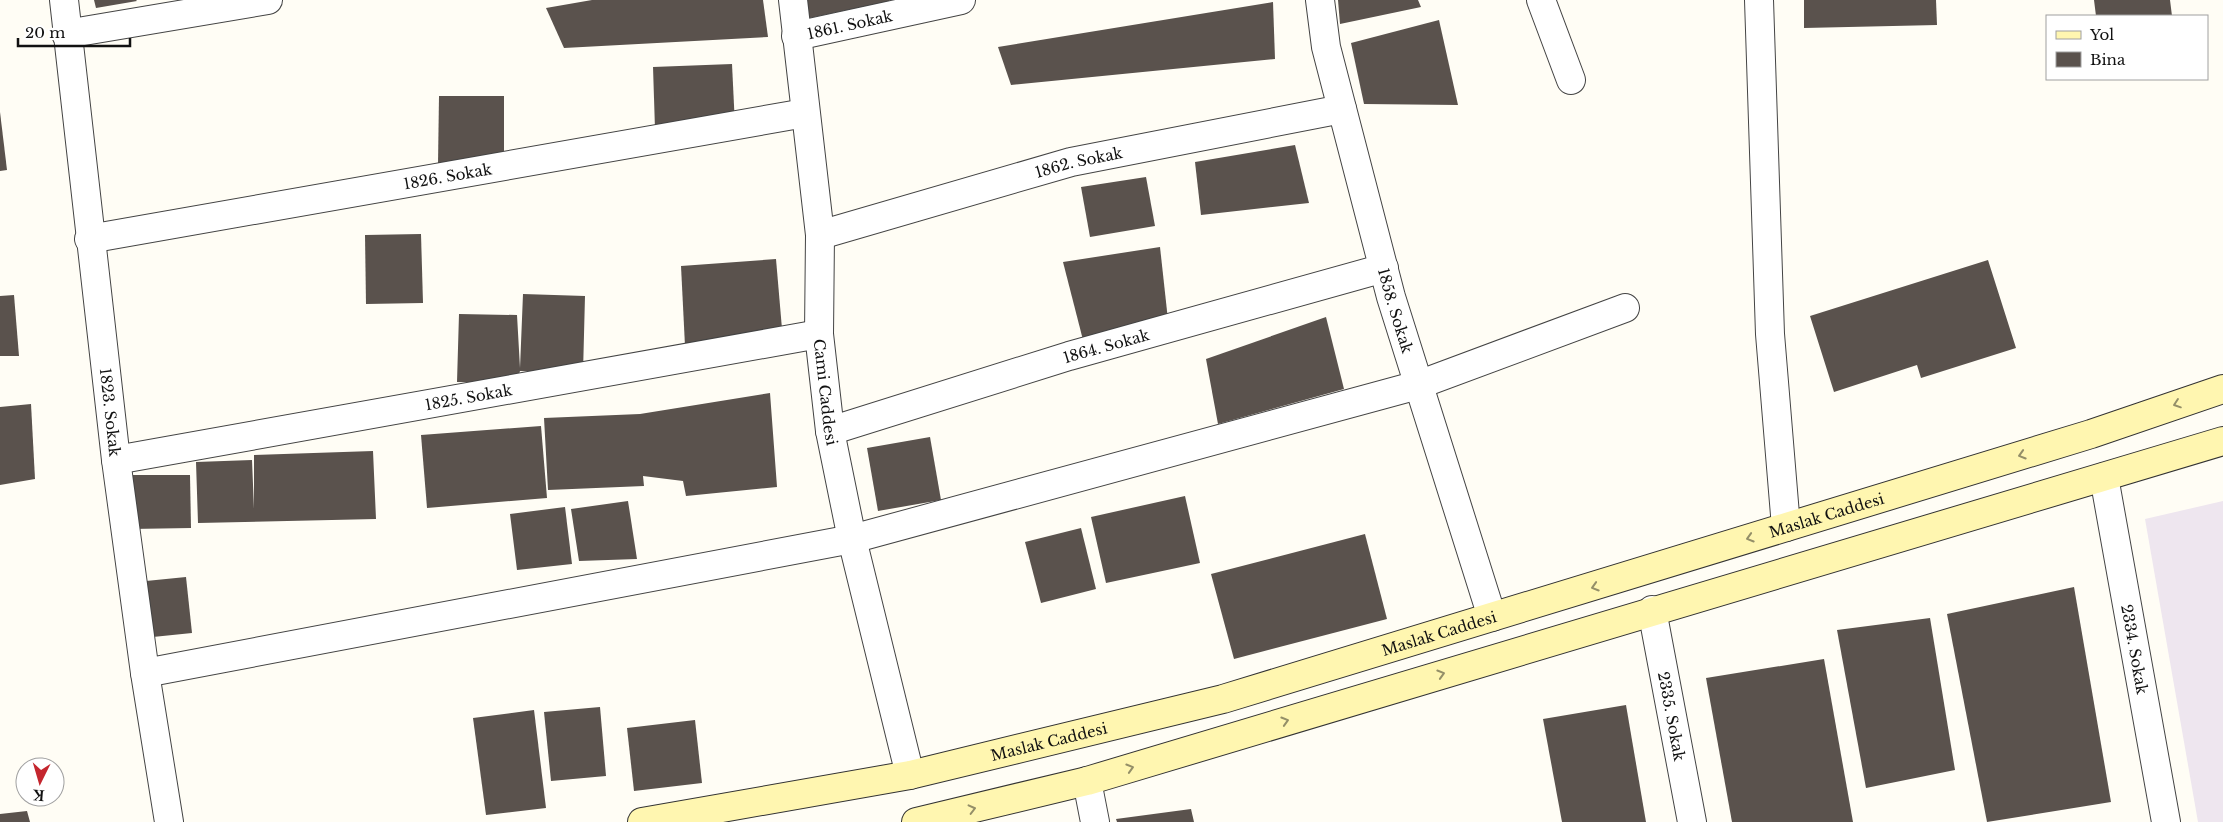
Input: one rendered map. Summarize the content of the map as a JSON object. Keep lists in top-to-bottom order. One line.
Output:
{"streets":{"main road":["Maslak Caddesi"],"street":["1861. Sokak","1862. Sokak","1826. Sokak","1858. Sokak","1864. Sokak","Cami Caddesi","1825. Sokak","1823. Sokak","2334. Sokak","2335. Sokak"]},"crossings":[["1861. Sokak","Cami Caddesi"],["1862. Sokak","1858. Sokak"],["1862. Sokak","Cami Caddesi"],["1826. Sokak","Cami Caddesi"],["1826. Sokak","1823. Sokak"],["1858. Sokak","1864. Sokak"],["1858. Sokak","Maslak Caddesi"],["1864. Sokak","Cami Caddesi"],["Cami Caddesi","1825. Sokak"],["Cami Caddesi","Maslak Caddesi"],["1825. Sokak","1823. Sokak"]],"legend":["Yol","Bina"],"scale_bar":"20 m","north":"bottom"}
